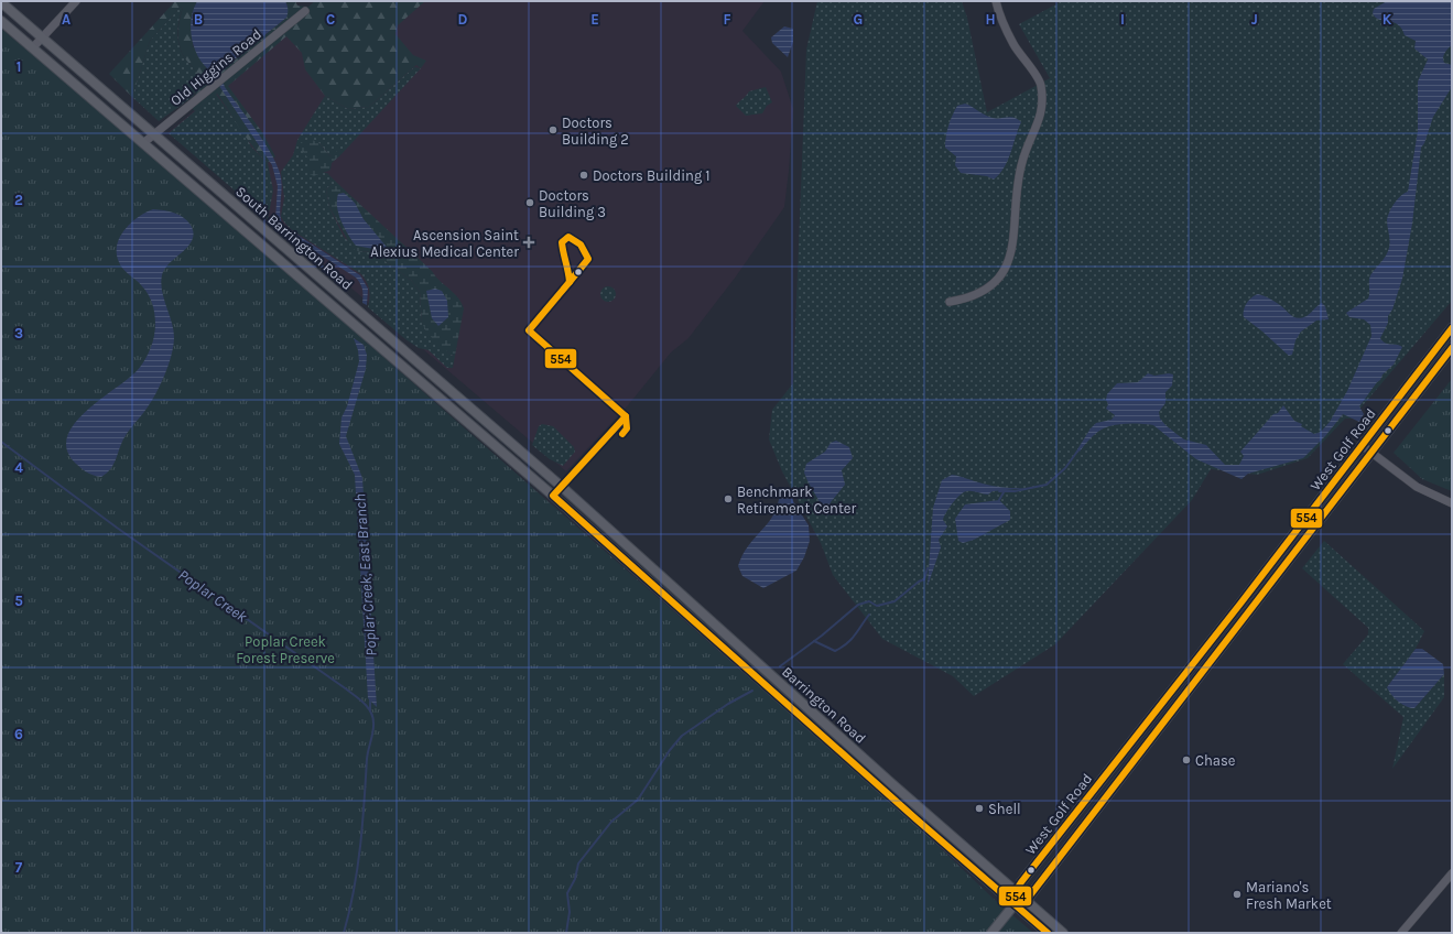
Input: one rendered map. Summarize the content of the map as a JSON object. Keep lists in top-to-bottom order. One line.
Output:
{"streets":{"main road":["South Barrington Road","West Golf Road","Barrington Road"],"street":["Old Higgins Road"]},"crossings":[["Old Higgins Road","South Barrington Road"],["South Barrington Road","Barrington Road"],["West Golf Road","Barrington Road"]],"water":["Poplar Creek, East Branch","Poplar Creek"],"parks":["Poplar Creek Forest Preserve"],"places":{"other":["Doctors Building 2","Doctors Building 1","Doctors Building 3","Benchmark Retirement Center","Chase","Shell","Mariano's Fresh Market"],"health":["Ascension Saint Alexius Medical Center"]},"lines":["transit line 554"],"grid":{"columns":["A","B","C","D","E","F","G","H","I","J","K"],"rows":["1","2","3","4","5","6","7"]}}
